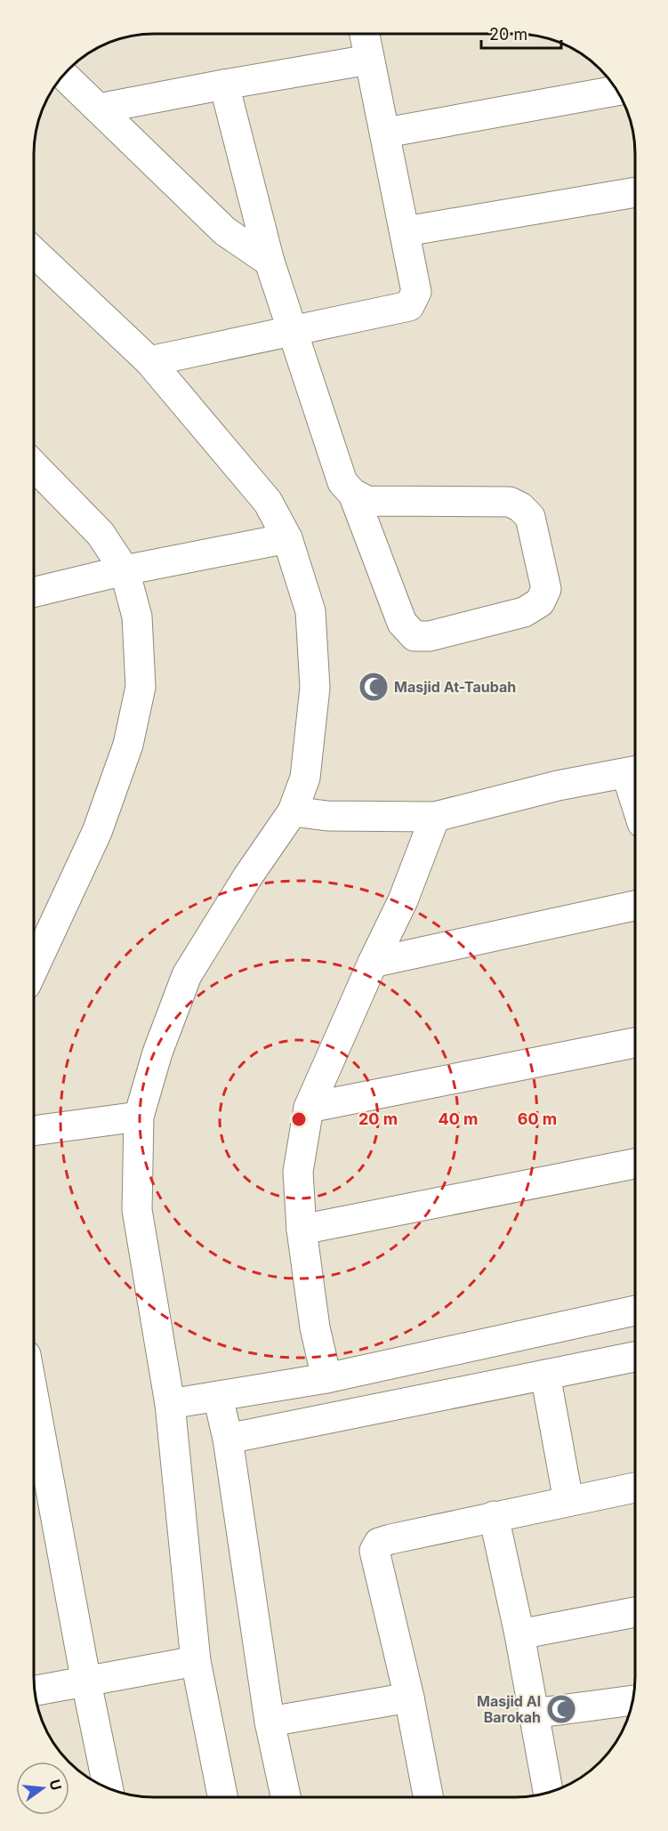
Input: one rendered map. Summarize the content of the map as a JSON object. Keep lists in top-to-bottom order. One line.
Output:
{"places":{"mosque":["Masjid At-Taubah","Masjid Al Barokah"]},"scale_bar":"20 m","north":"right","rings":["20 m","40 m","60 m"]}
